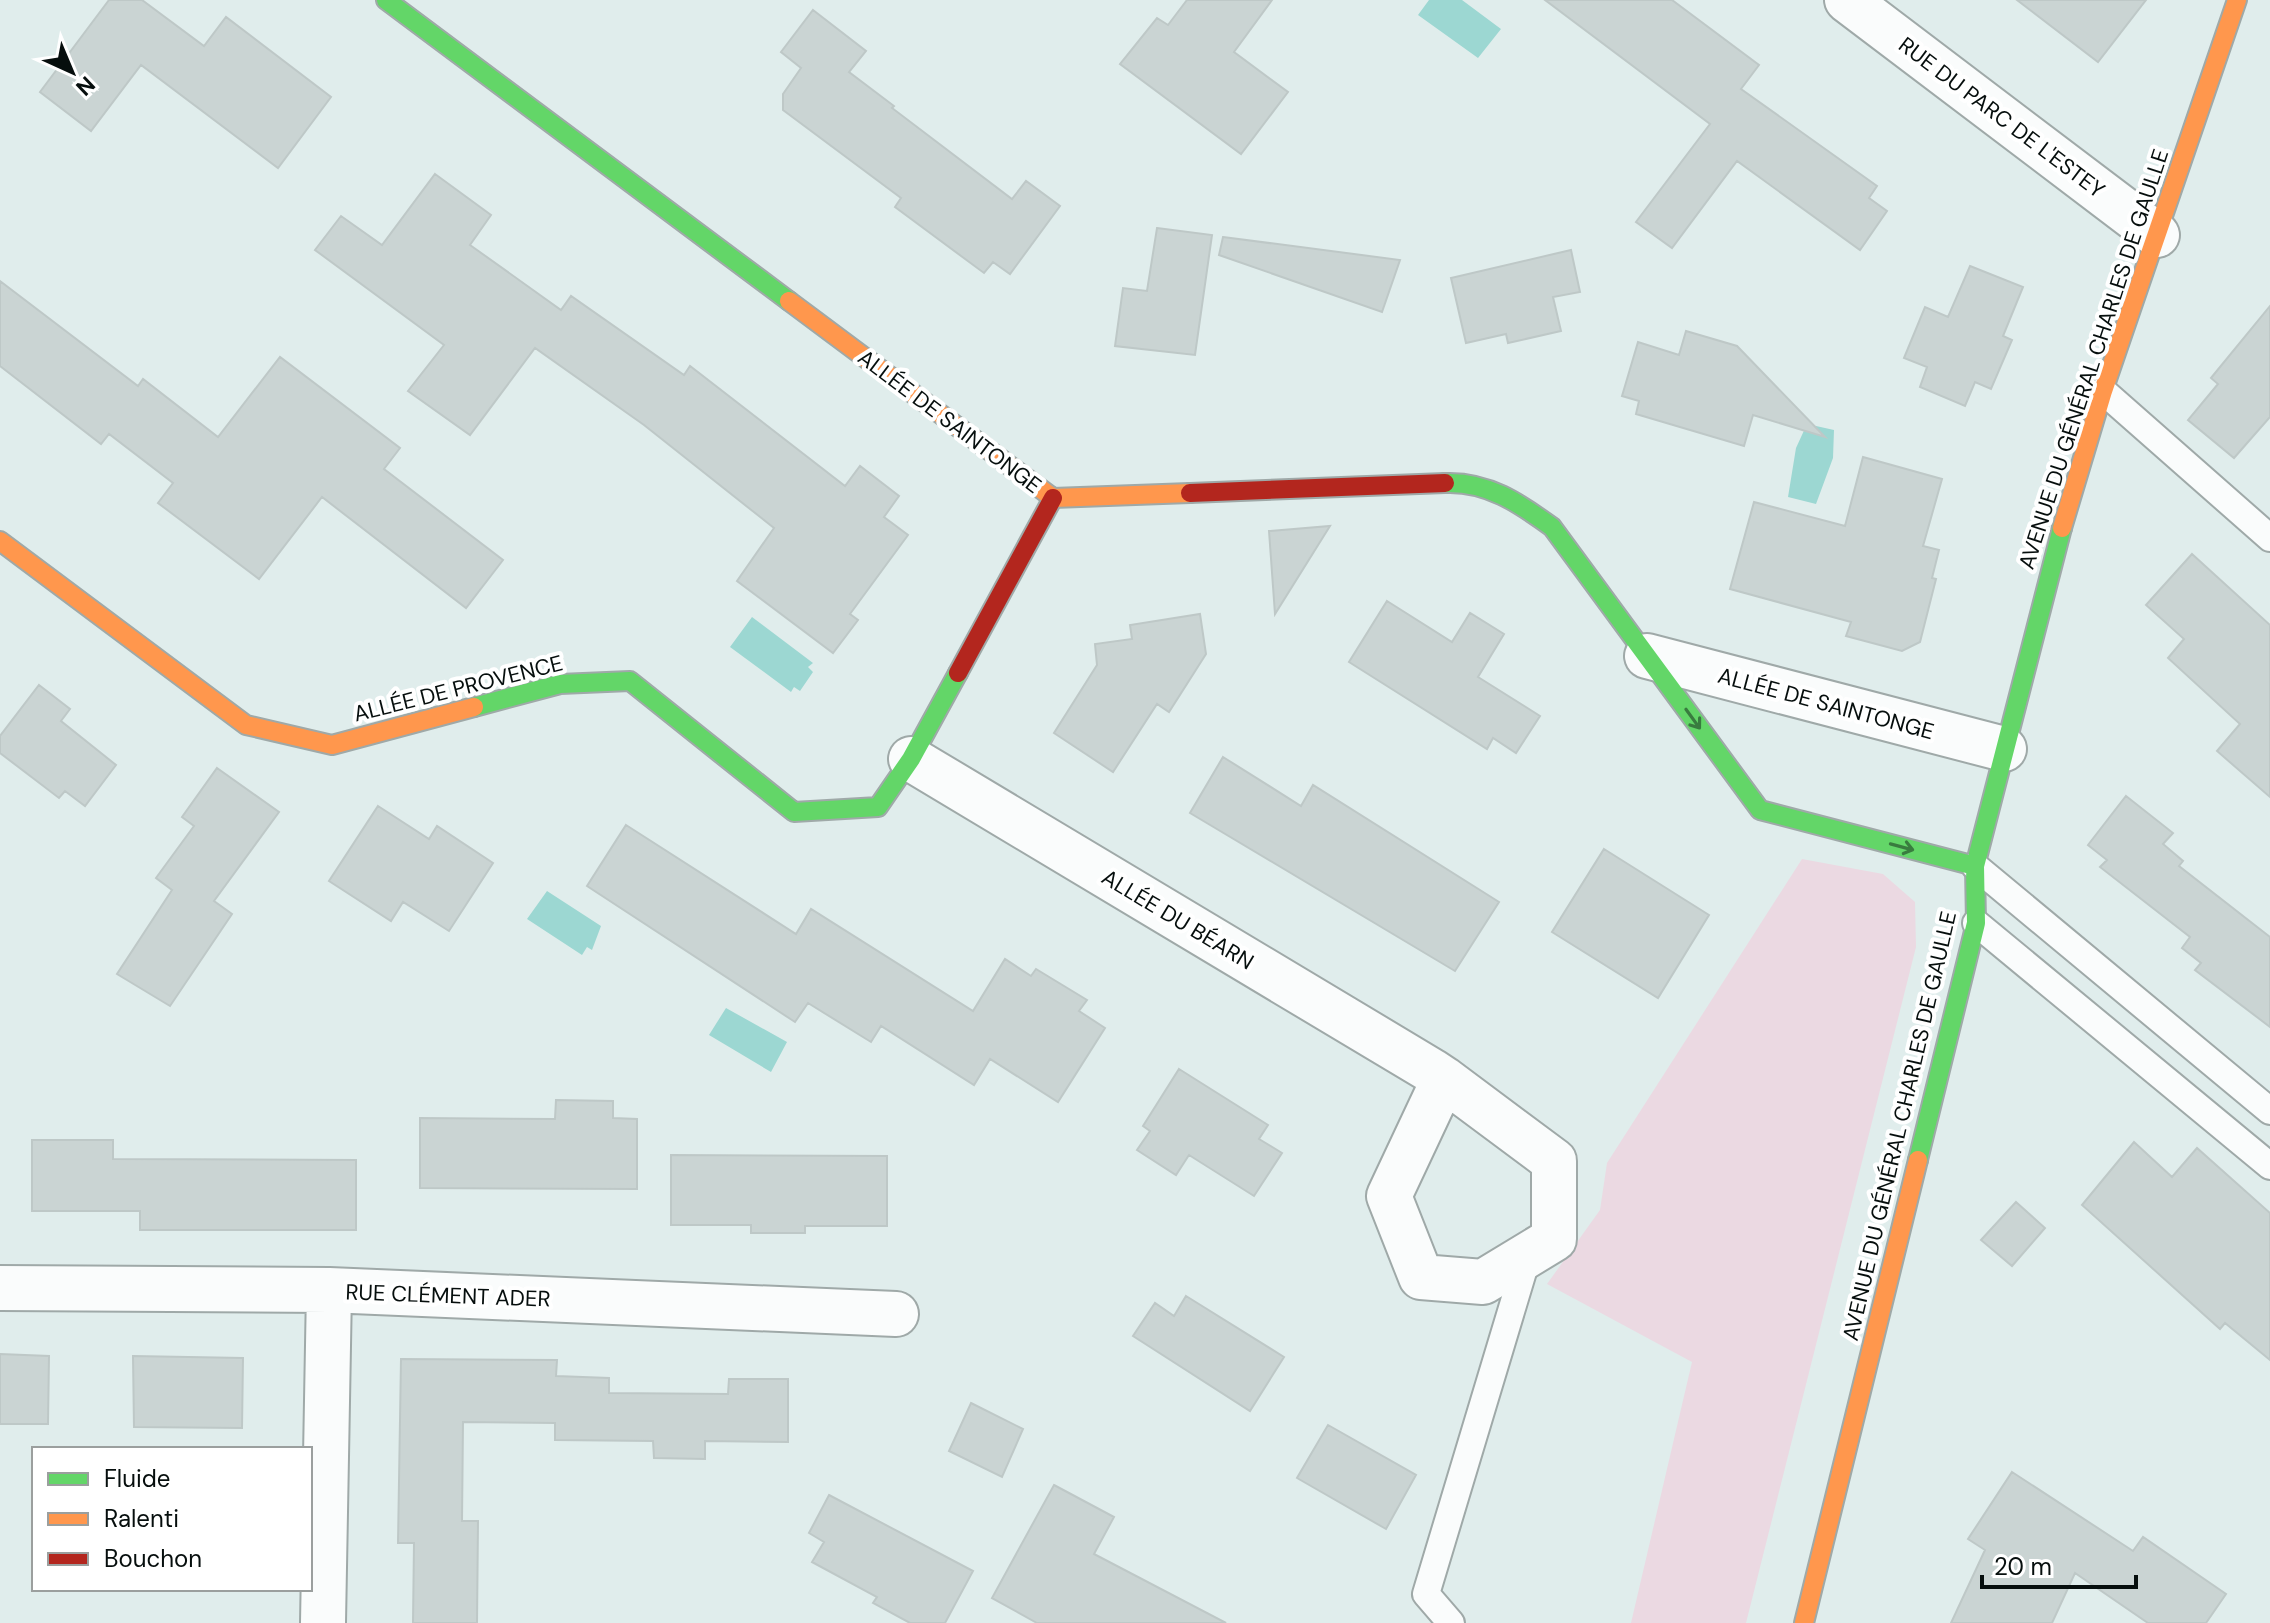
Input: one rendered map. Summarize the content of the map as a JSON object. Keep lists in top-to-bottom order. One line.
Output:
{"streets":{"street":["RUE DU PARC DE L'ESTEY","AVENUE DU GÉNÉRAL CHARLES DE GAULLE","ALLÉE DE SAINTONGE","ALLÉE DE PROVENCE","ALLÉE DU BÉARN","RUE CLÉMENT ADER"]},"crossings":[["RUE DU PARC DE L'ESTEY","AVENUE DU GÉNÉRAL CHARLES DE GAULLE"],["AVENUE DU GÉNÉRAL CHARLES DE GAULLE","ALLÉE DE SAINTONGE"],["ALLÉE DE SAINTONGE","ALLÉE DE PROVENCE"],["ALLÉE DE PROVENCE","ALLÉE DU BÉARN"]],"legend":["Fluide","Ralenti","Bouchon"],"scale_bar":"20 m","north":"bottom right"}
